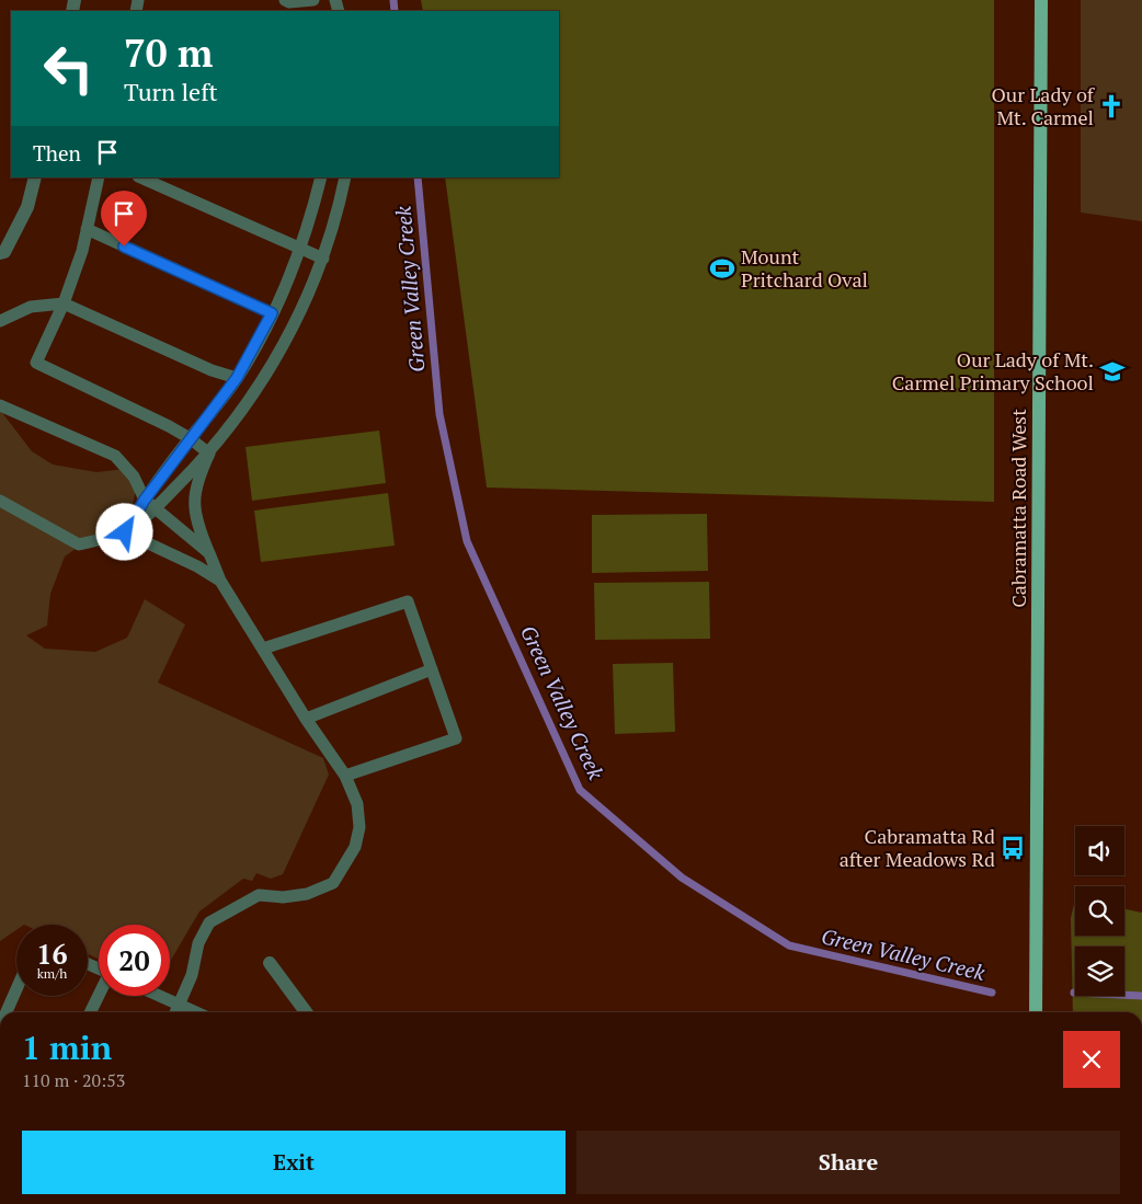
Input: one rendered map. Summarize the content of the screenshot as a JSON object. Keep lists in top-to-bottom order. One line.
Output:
{"streets":{"main road":["Cabramatta Road West"]},"water":["Green Valley Creek"],"places":{"church":["Our Lady of Mt. Carmel"],"sports":["Mount Pritchard Oval"],"school or university":["Our Lady of Mt. Carmel Primary School"],"bus stop":["Cabramatta Rd after Meadows Rd"]},"page":{"turn":["70 m","Turn left"],"then":"Then","speed":"16 km/h","limit":"20","heading":["1 min","110 m · 20:53"],"buttons":["Exit","Share"]}}
